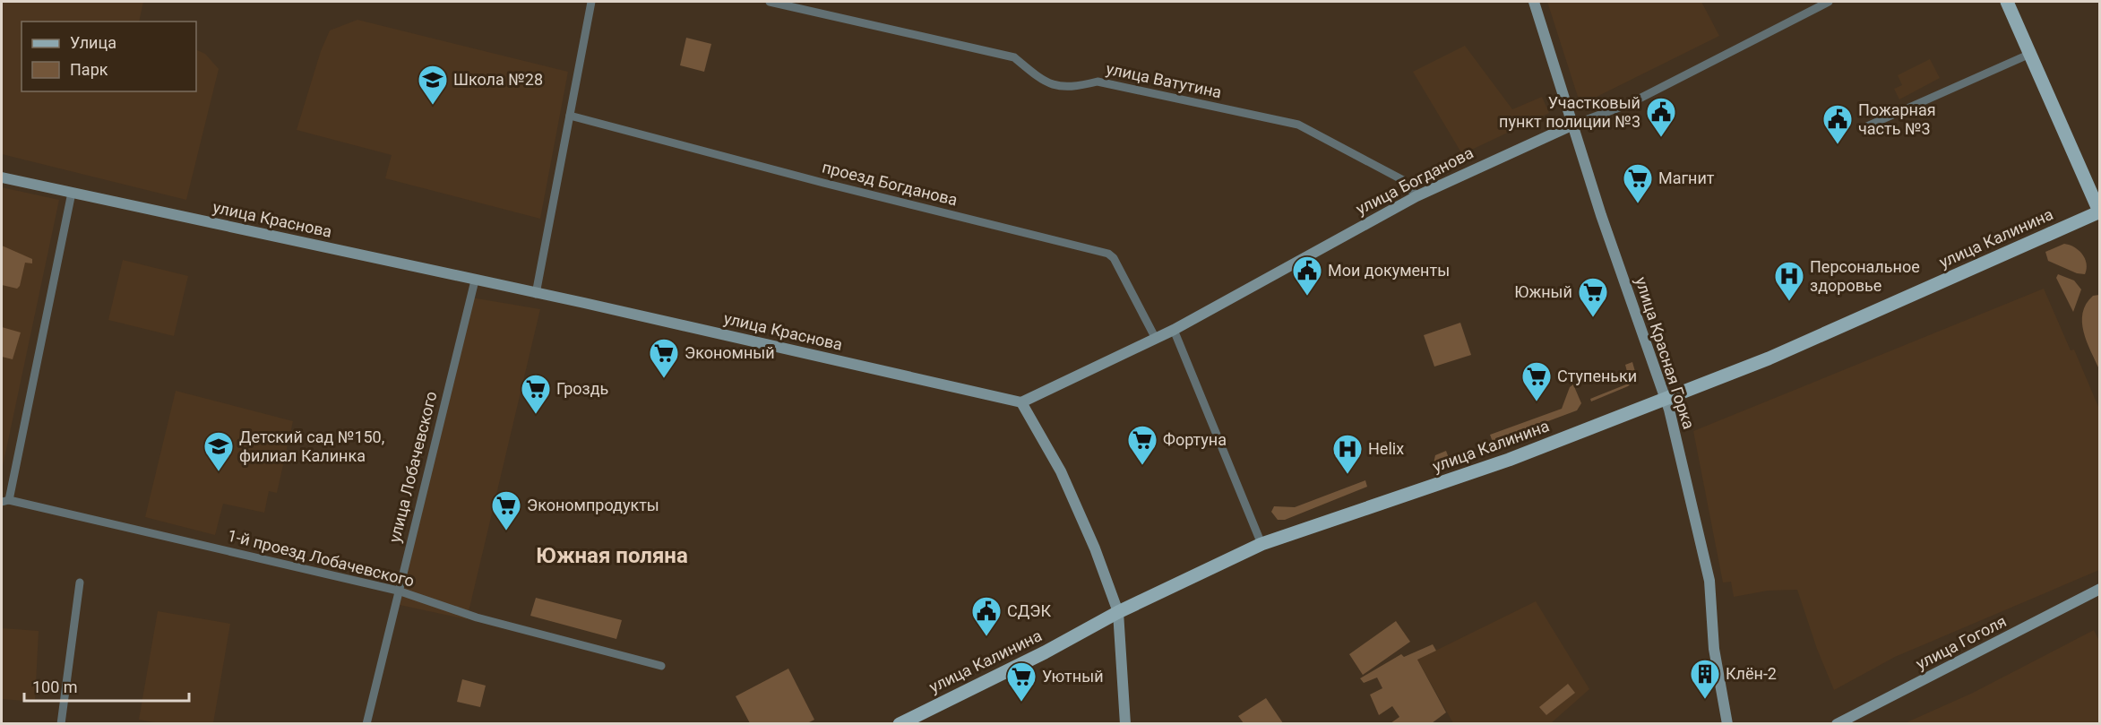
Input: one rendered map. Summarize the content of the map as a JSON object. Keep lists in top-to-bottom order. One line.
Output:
{"streets":{"main road":["улица Калинина"],"street":["улица Ватутина","улица Богданова","проезд Богданова","улица Краснова","улица Красная Горка","улица Лобачевского","1-й проезд Лобачевского","улица Гоголя"]},"crossings":[["улица Ватутина","улица Богданова"],["улица Богданова","проезд Богданова"],["улица Богданова","улица Краснова"],["улица Богданова","улица Красная Горка"],["улица Краснова","улица Лобачевского"],["улица Калинина","улица Красная Горка"],["улица Лобачевского","1-й проезд Лобачевского"]],"districts":["Южная поляна"],"places":{"school or university":["Школа №28","Детский сад №150, филиал Калинка"],"public building":["Участковый пункт полиции №3","Пожарная часть №3","Мои документы","СДЭК"],"supermarket":["Магнит","Южный","Экономный","Ступеньки","Гроздь","Фортуна","Экономпродукты","Уютный"],"hospital":["Персональное здоровье","Helix"],"building":["Клён-2"]},"legend":["Улица","Парк"],"scale_bar":"100 m"}
